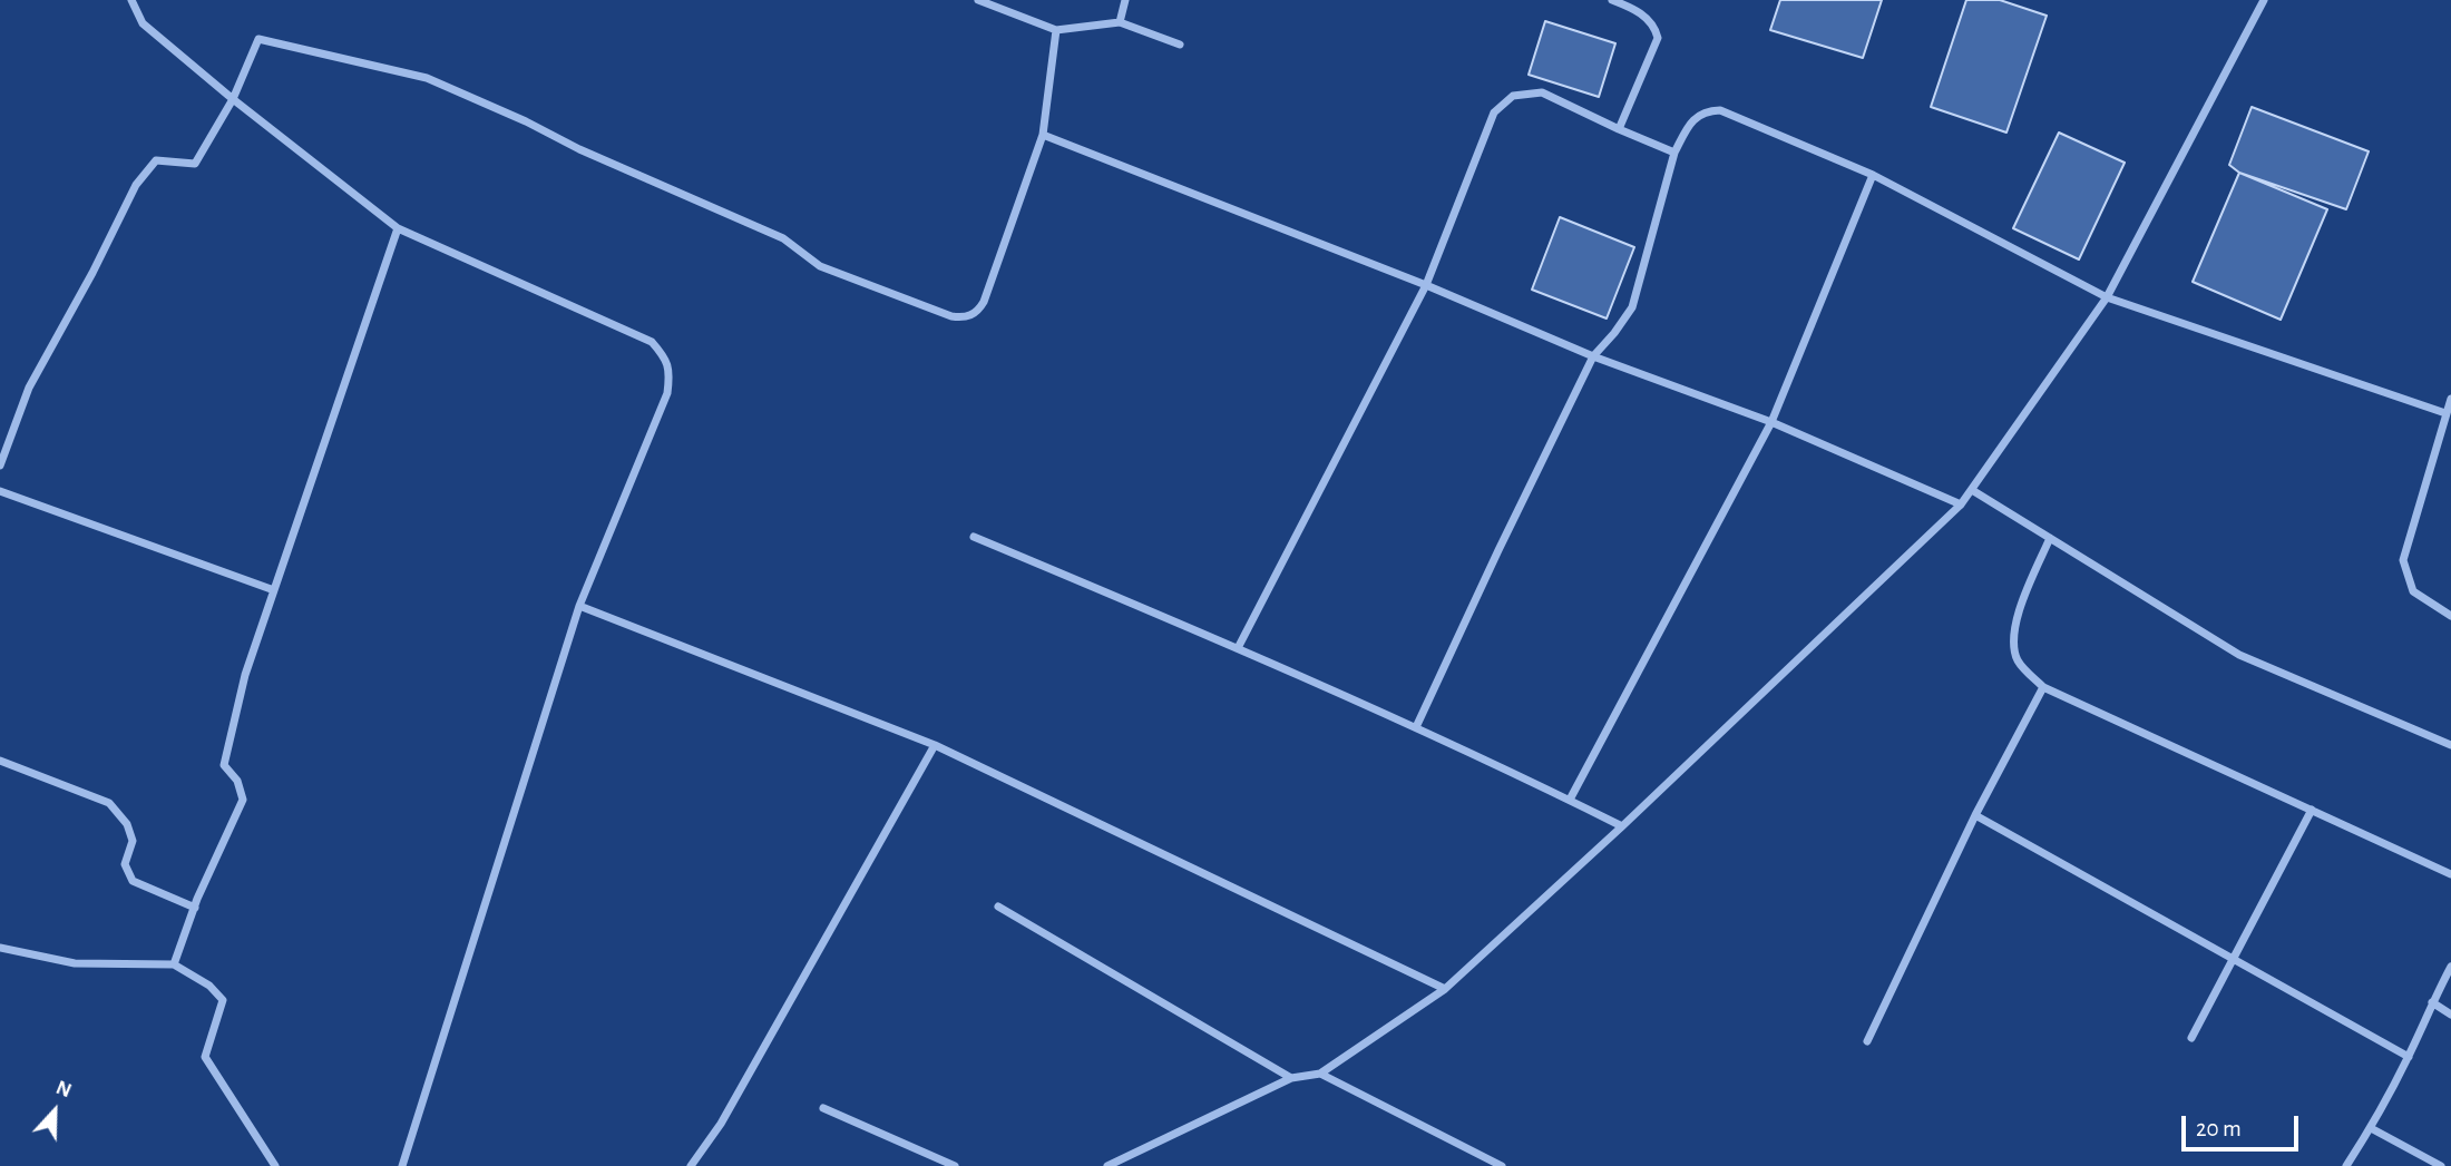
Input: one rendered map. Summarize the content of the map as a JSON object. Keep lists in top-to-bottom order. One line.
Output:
{"scale_bar":"20 m","north":"top"}
